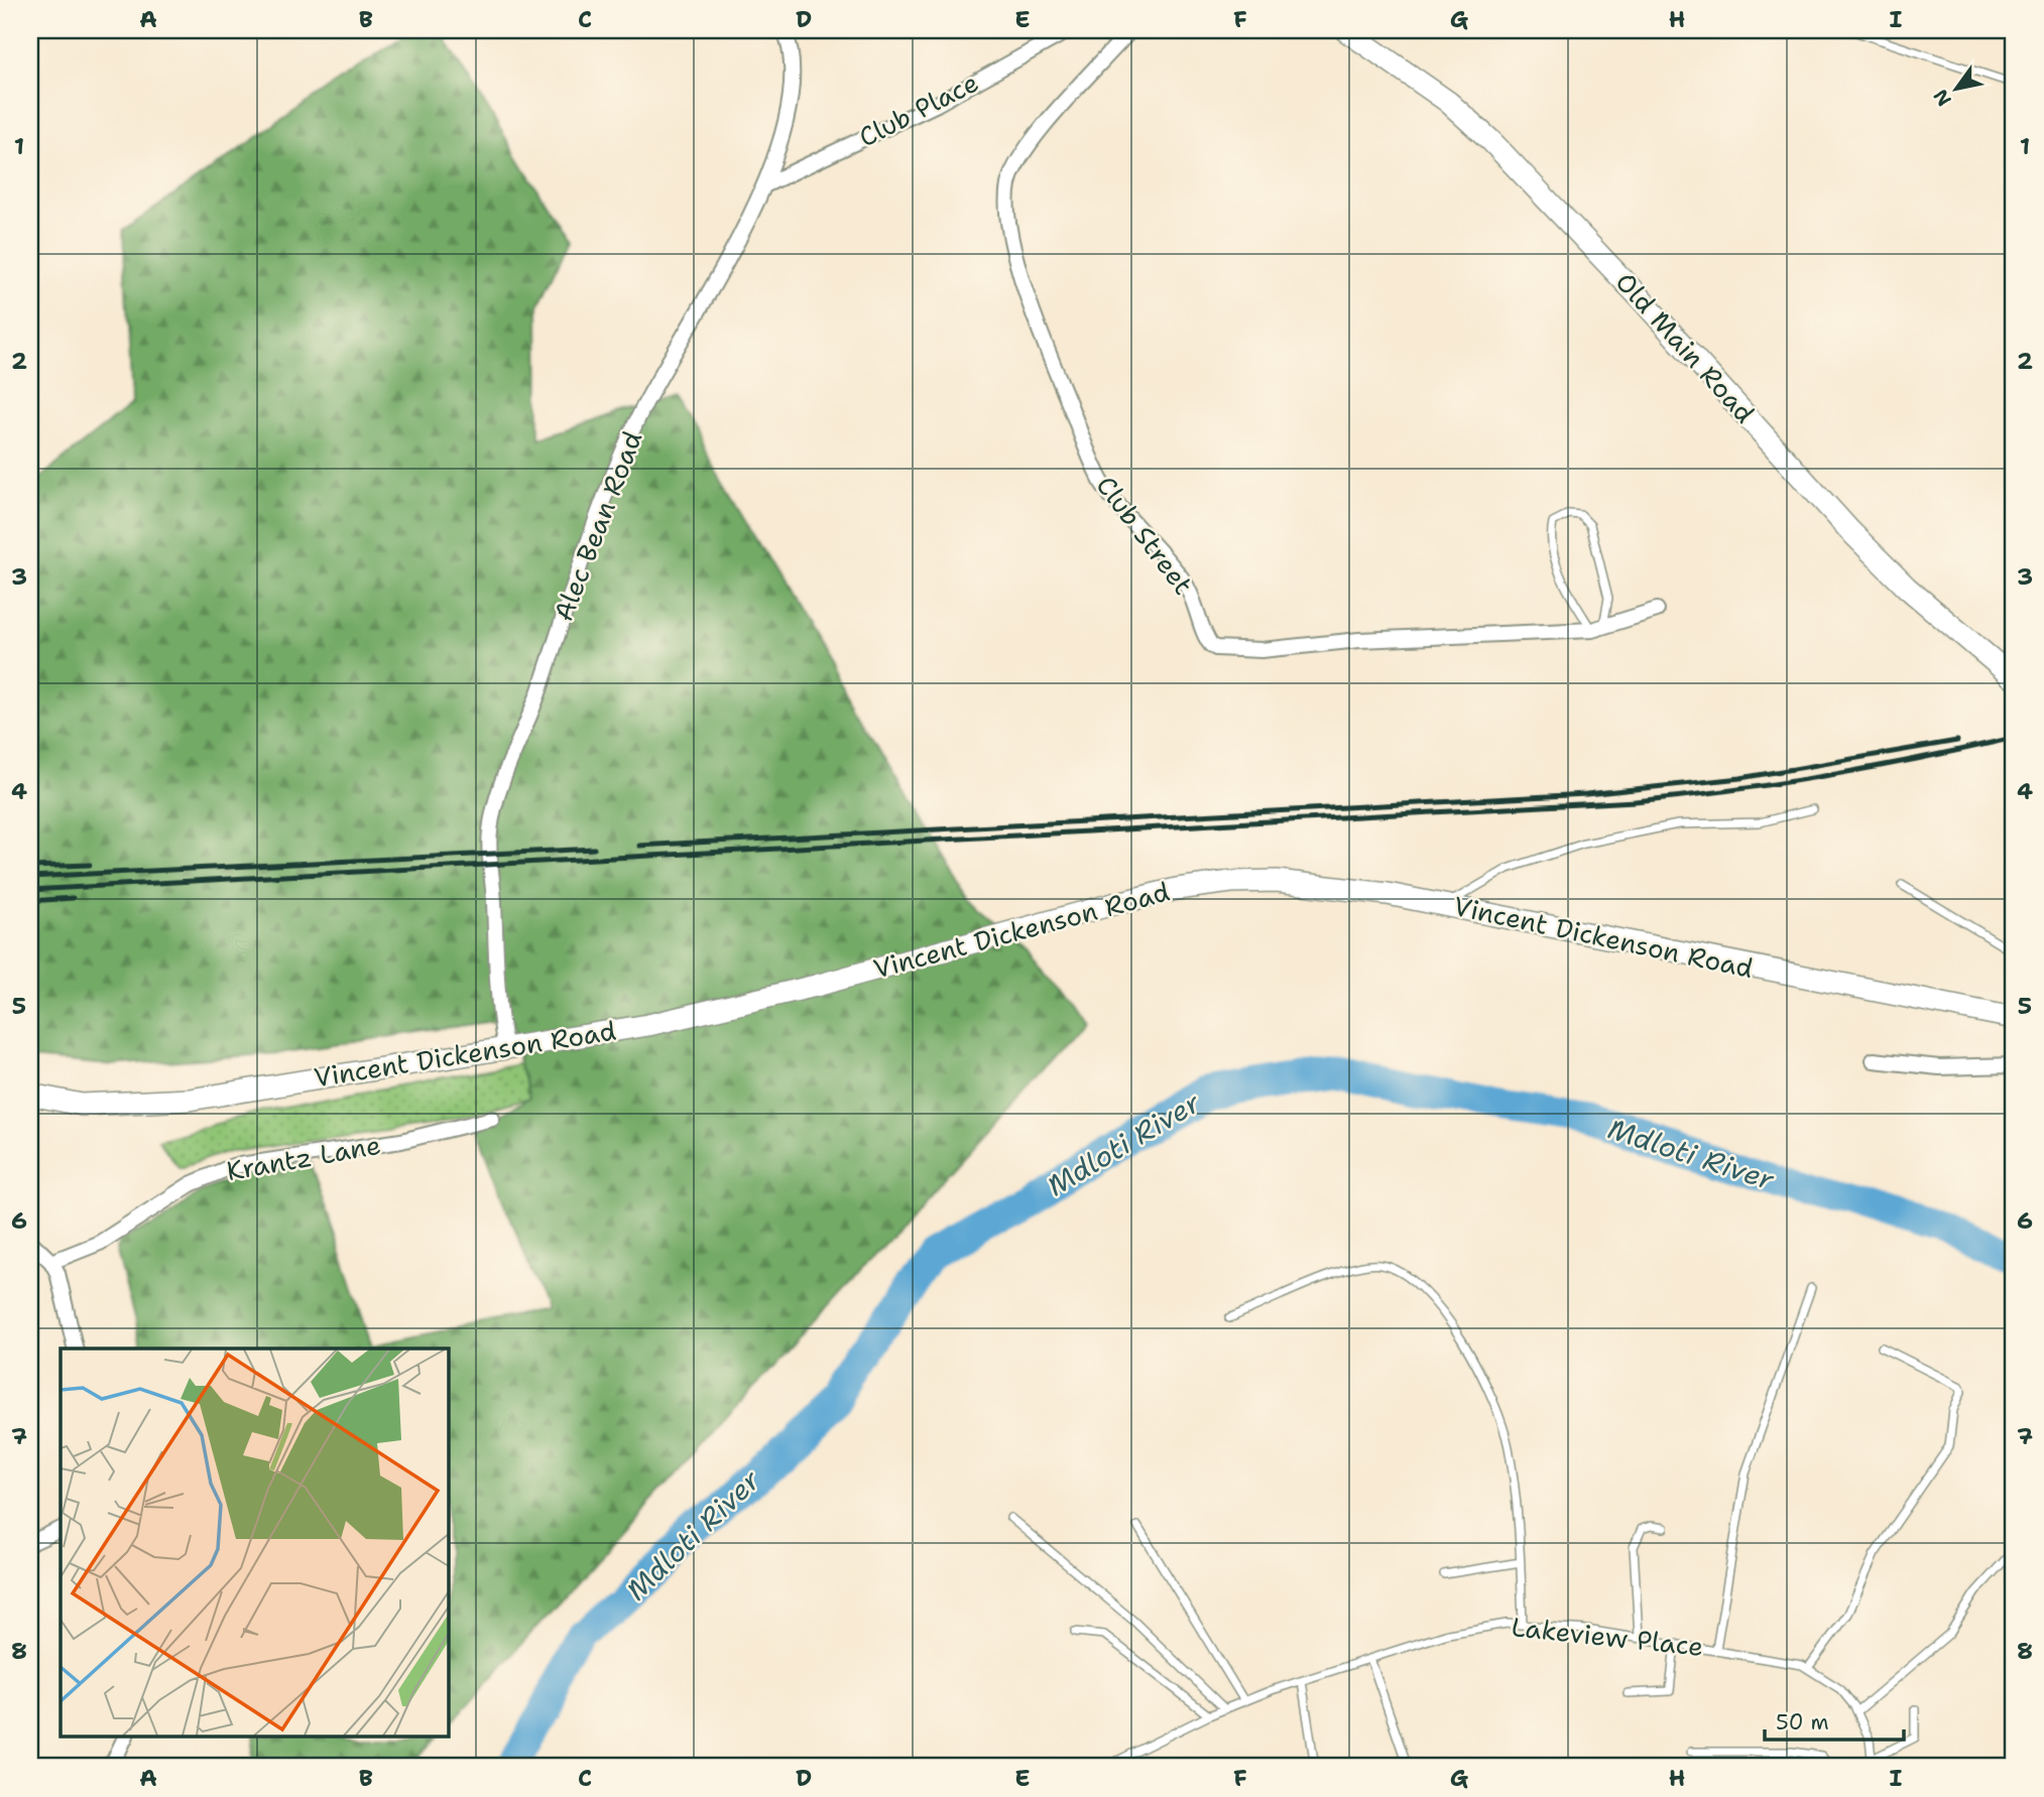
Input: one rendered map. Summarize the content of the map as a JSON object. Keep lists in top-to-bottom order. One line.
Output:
{"streets":{"main road":["Old Main Road","Vincent Dickenson Road"],"street":["Club Place","Alec Bean Road","Club Street","Krantz Lane"],"lane":["Lakeview Place"]},"crossings":[["Club Place","Alec Bean Road"],["Alec Bean Road","Vincent Dickenson Road"]],"water":["Mdloti River"],"scale_bar":"50 m","north":"bottom left","grid":{"columns":["A","B","C","D","E","F","G","H","I"],"rows":["1","2","3","4","5","6","7","8"]}}
